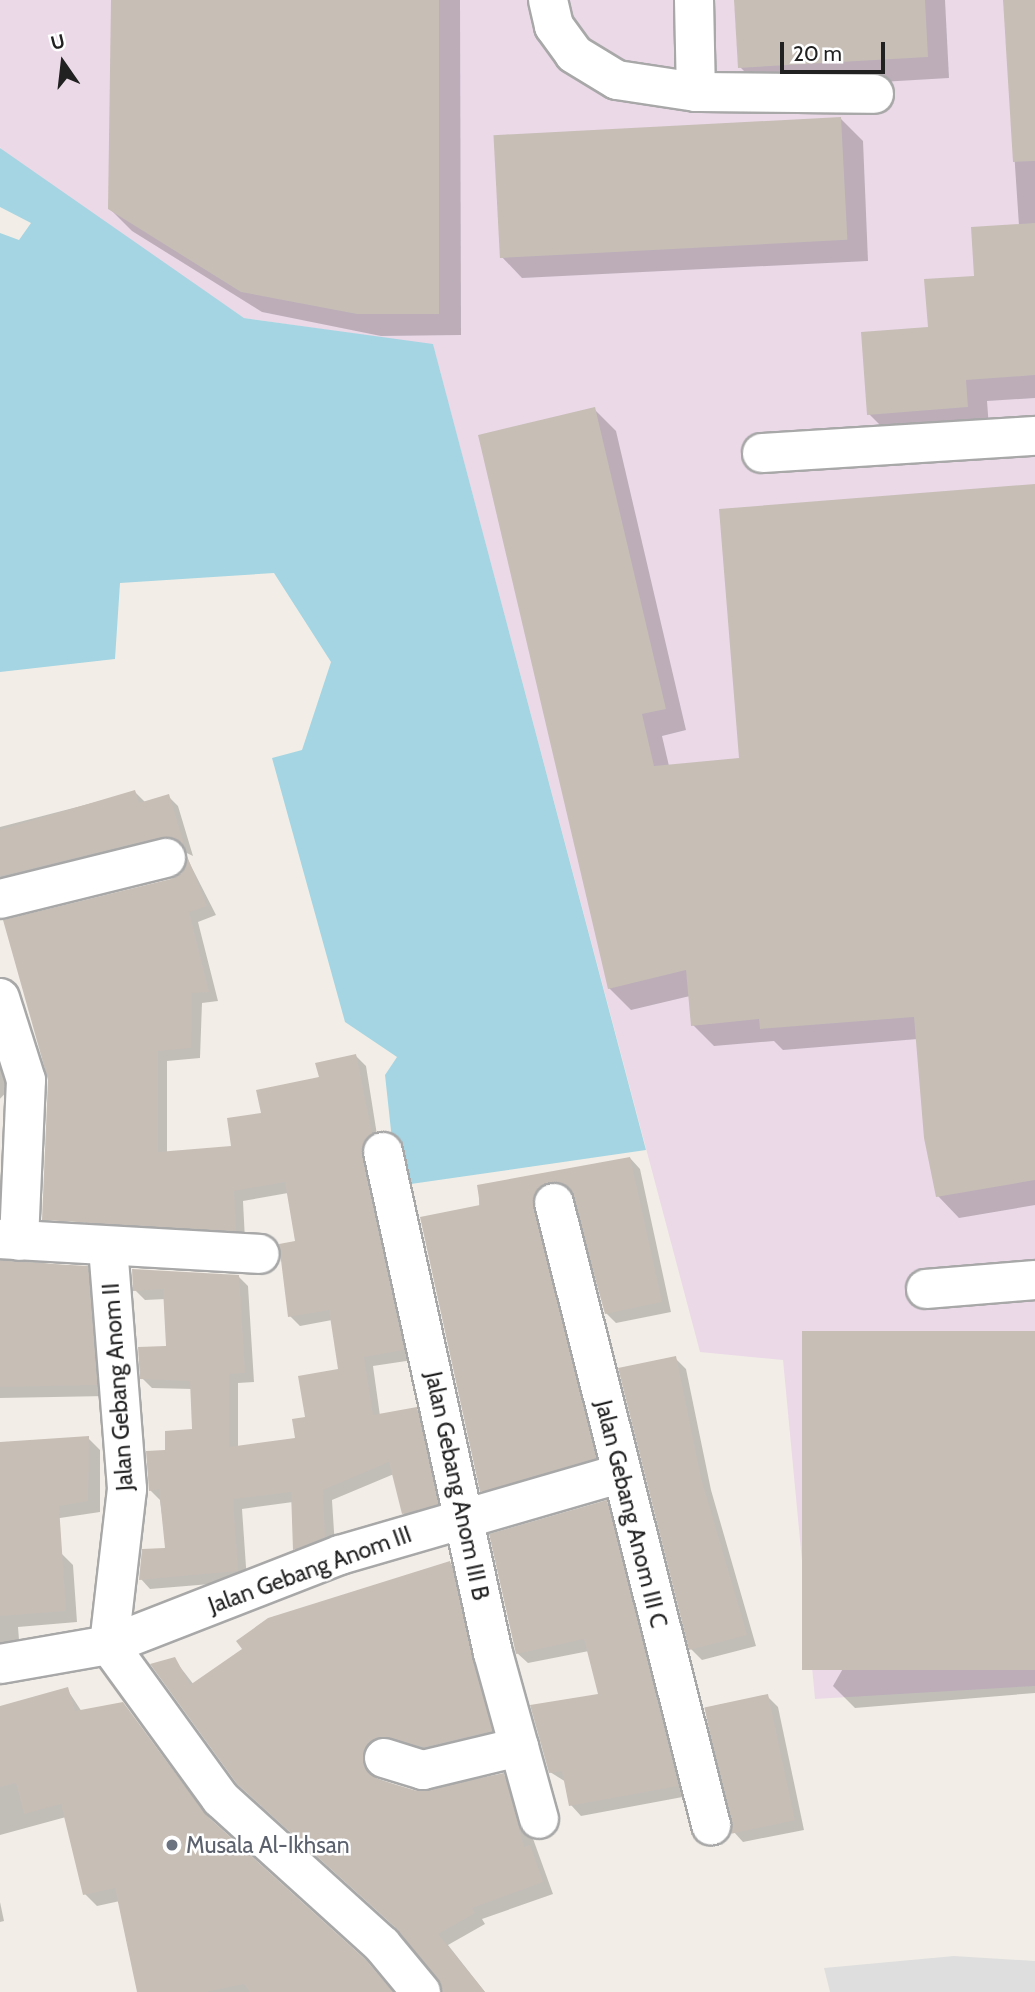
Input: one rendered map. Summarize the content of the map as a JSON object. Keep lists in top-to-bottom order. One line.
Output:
{"streets":{"street":["Jalan Gebang Anom II","Jalan Gebang Anom III B","Jalan Gebang Anom III C","Jalan Gebang Anom III"]},"crossings":[["Jalan Gebang Anom II","Jalan Gebang Anom III"],["Jalan Gebang Anom III B","Jalan Gebang Anom III"],["Jalan Gebang Anom III C","Jalan Gebang Anom III"]],"places":["Musala Al-Ikhsan"],"scale_bar":"20 m","north":"top"}
